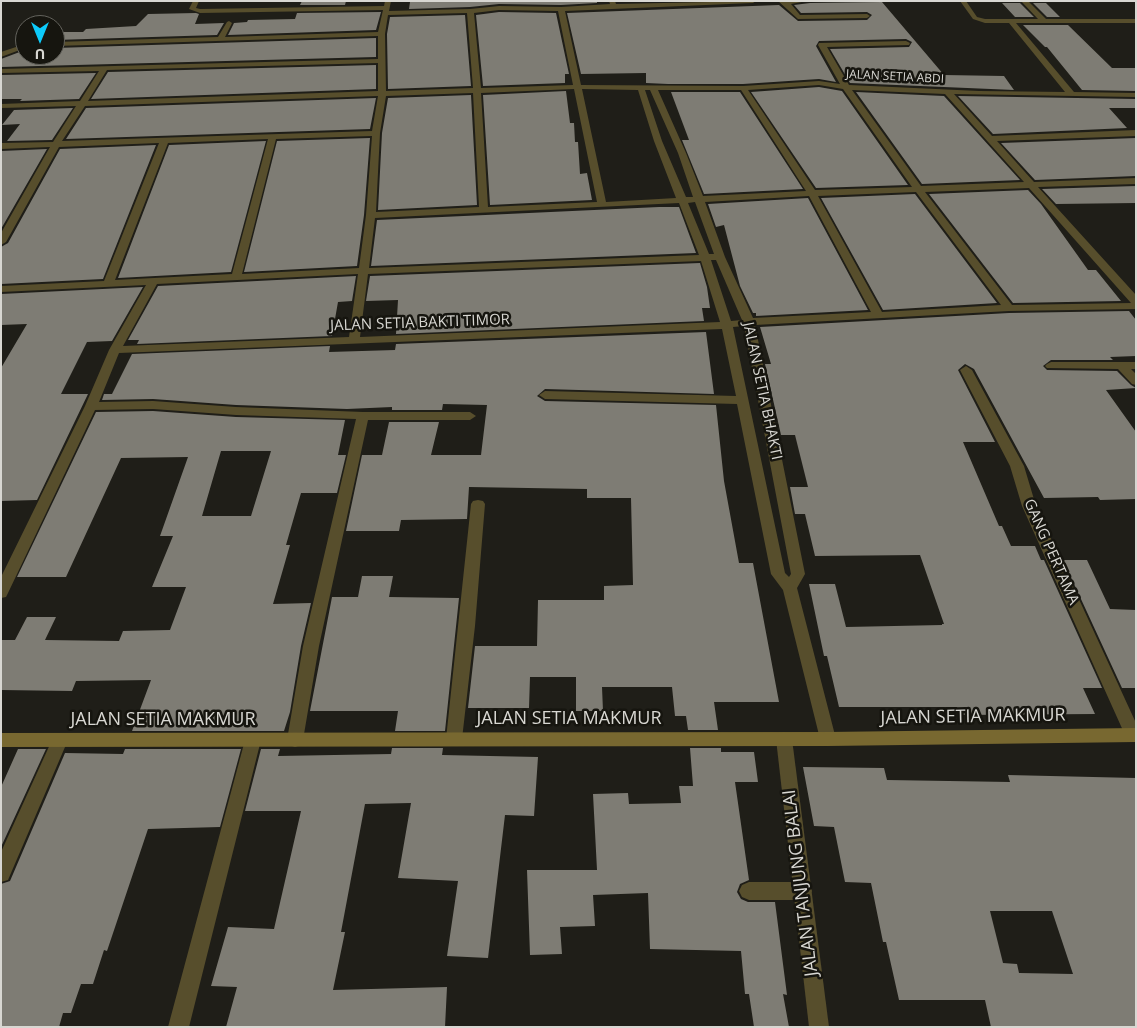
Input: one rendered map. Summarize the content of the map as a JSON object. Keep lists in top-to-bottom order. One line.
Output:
{"streets":{"main road":["JALAN SETIA MAKMUR"],"street":["JALAN SETIA ABDI","JALAN SETIA BAKTI TIMOR","JALAN SETIA BHAKTI","GANG PERTAMA","JALAN TANJUNG BALAI"]},"crossings":[["JALAN SETIA ABDI","JALAN SETIA BHAKTI"],["JALAN SETIA BAKTI TIMOR","JALAN SETIA BHAKTI"],["JALAN SETIA BHAKTI","JALAN SETIA MAKMUR"],["GANG PERTAMA","JALAN SETIA MAKMUR"],["JALAN SETIA MAKMUR","JALAN TANJUNG BALAI"]],"north":"bottom"}
